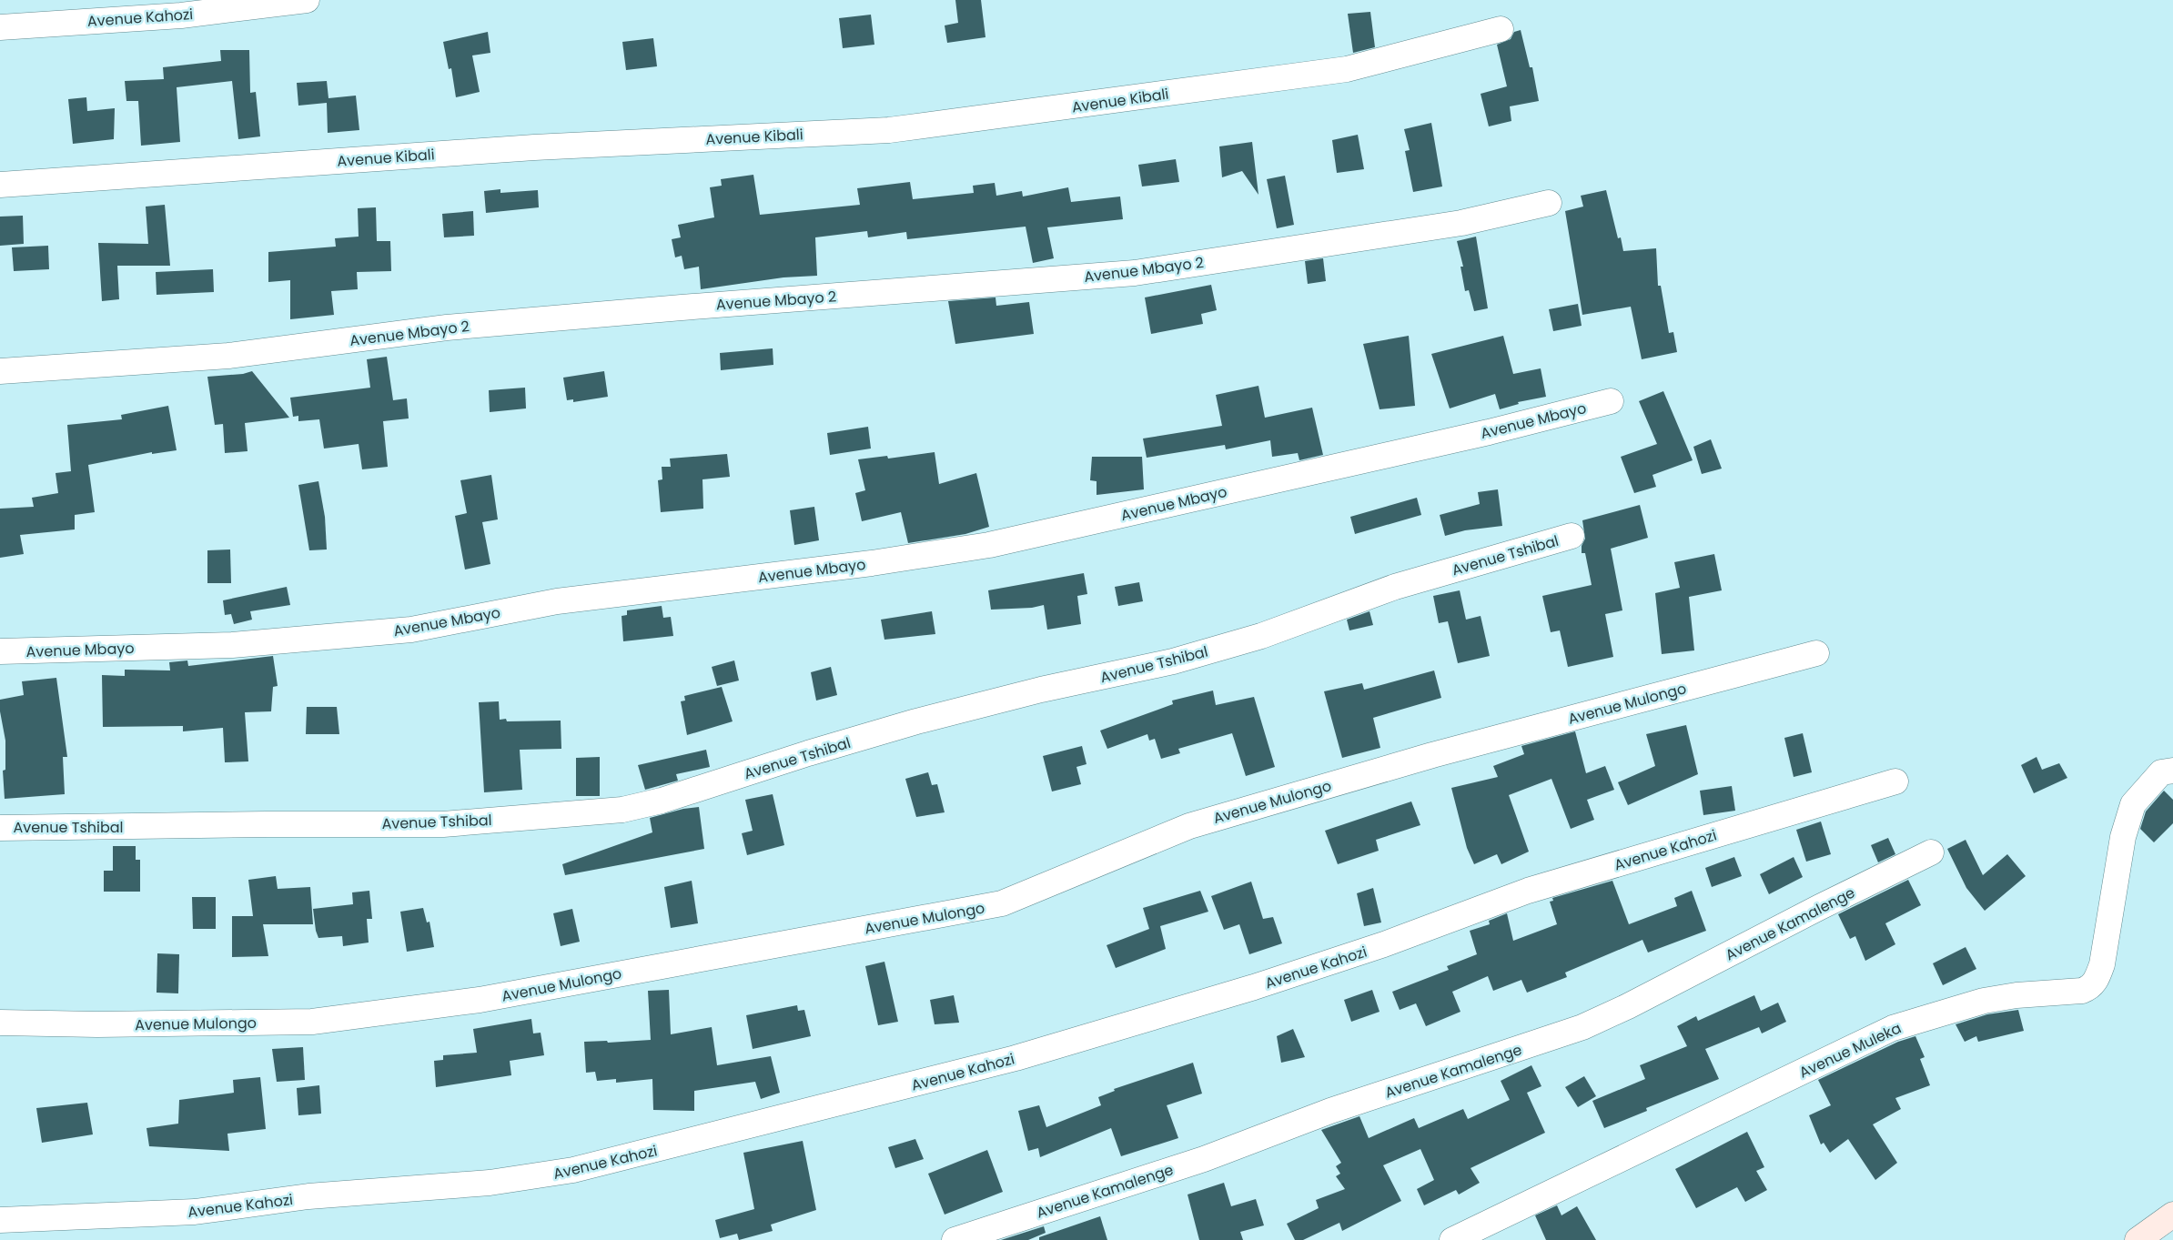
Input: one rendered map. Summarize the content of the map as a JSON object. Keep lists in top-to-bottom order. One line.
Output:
{"streets":{"street":["Avenue Kahozi","Avenue Kibali","Avenue Mbayo 2","Avenue Mbayo","Avenue Tshibal","Avenue Mulongo","Avenue Kamalenge","Avenue Muleka"]}}
